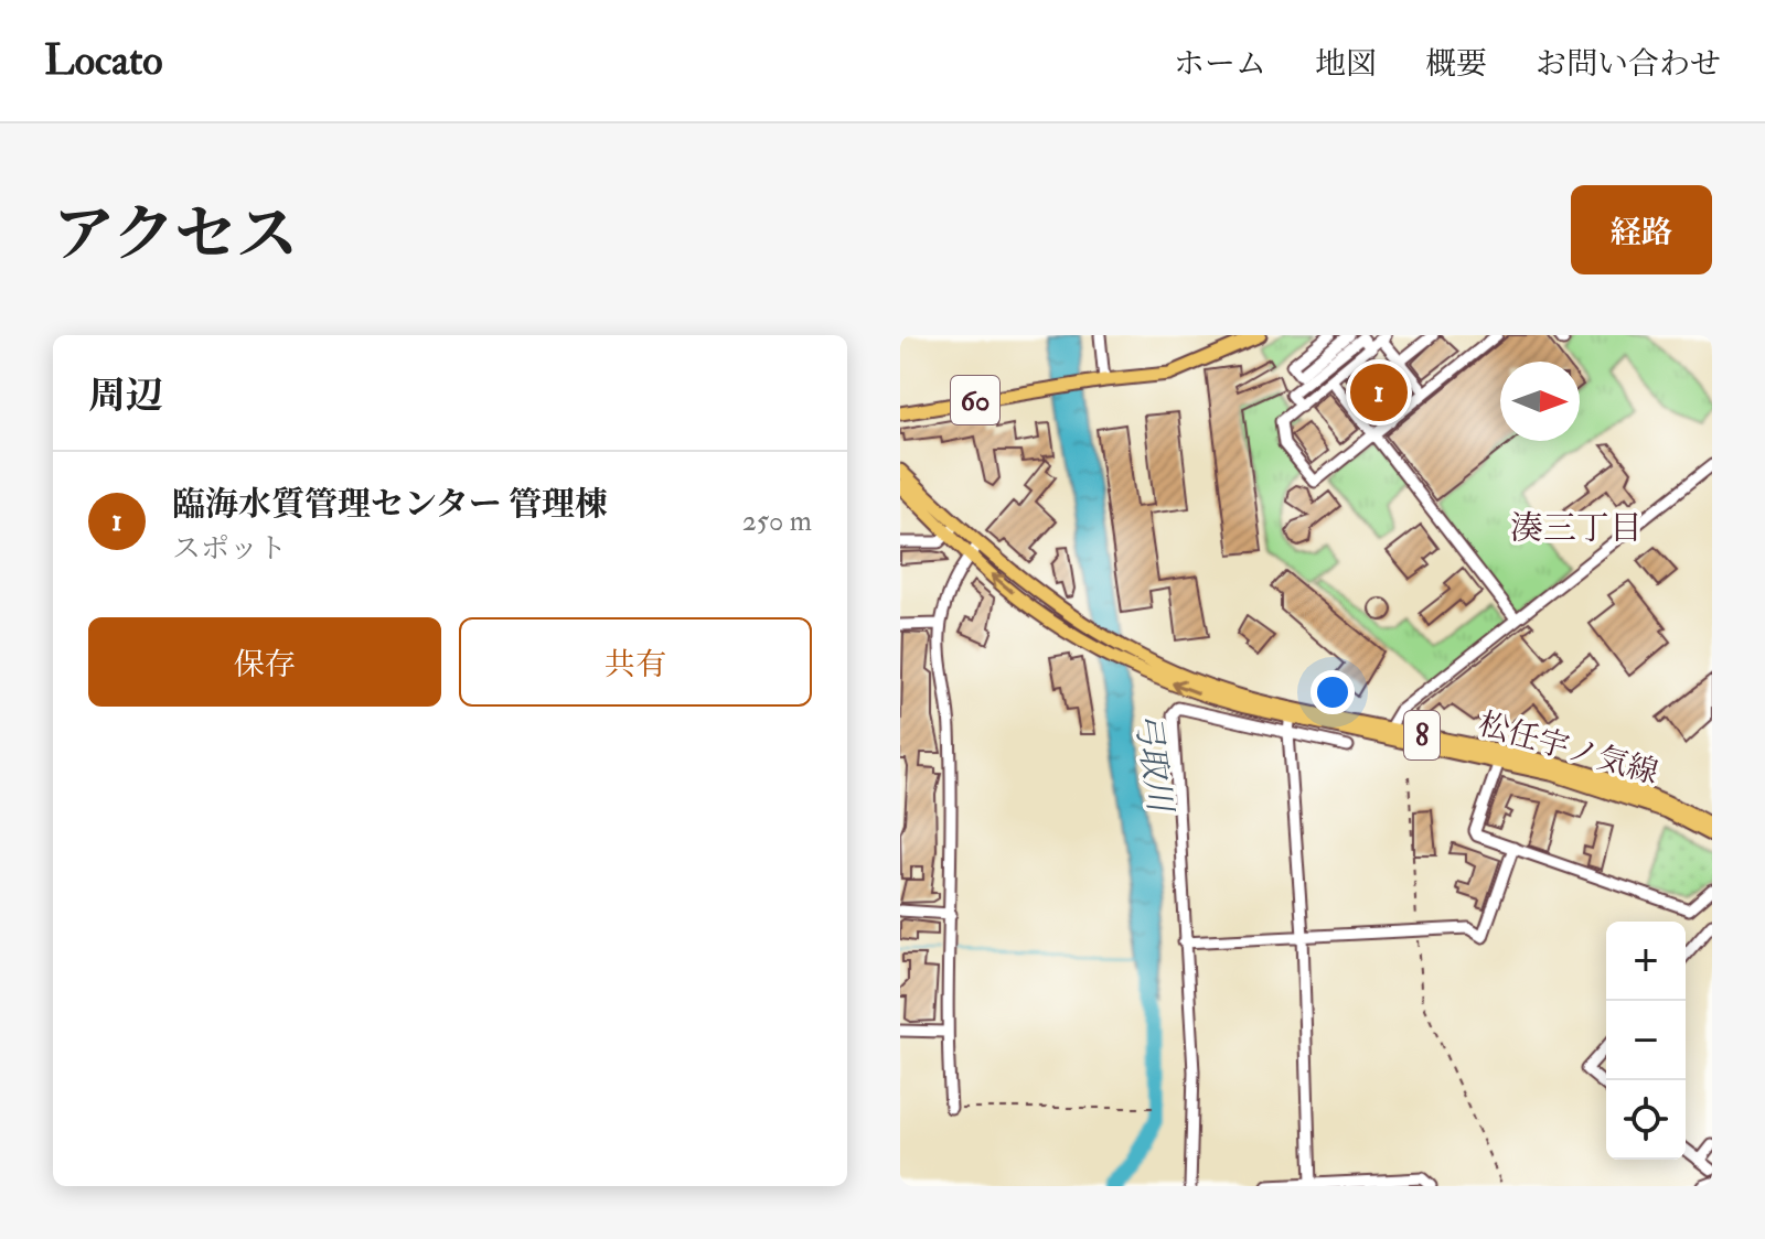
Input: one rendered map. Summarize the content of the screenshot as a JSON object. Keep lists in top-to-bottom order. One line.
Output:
{"streets":{"main road":["60","8","松任宇ノ気線"]},"districts":["湊三丁目"],"water":["弓取川"],"north":"right","page":{"header":"Locato","nav":["ホーム","地図","概要","お問い合わせ"],"title":"アクセス","buttons":["経路",["保存","共有"]],"heading":"周辺","pins":"1","list":[{"mark":"1","name":"臨海水質管理センター 管理棟","note":"スポット","value":"250 m"}],"map_buttons":["+","−"]}}
